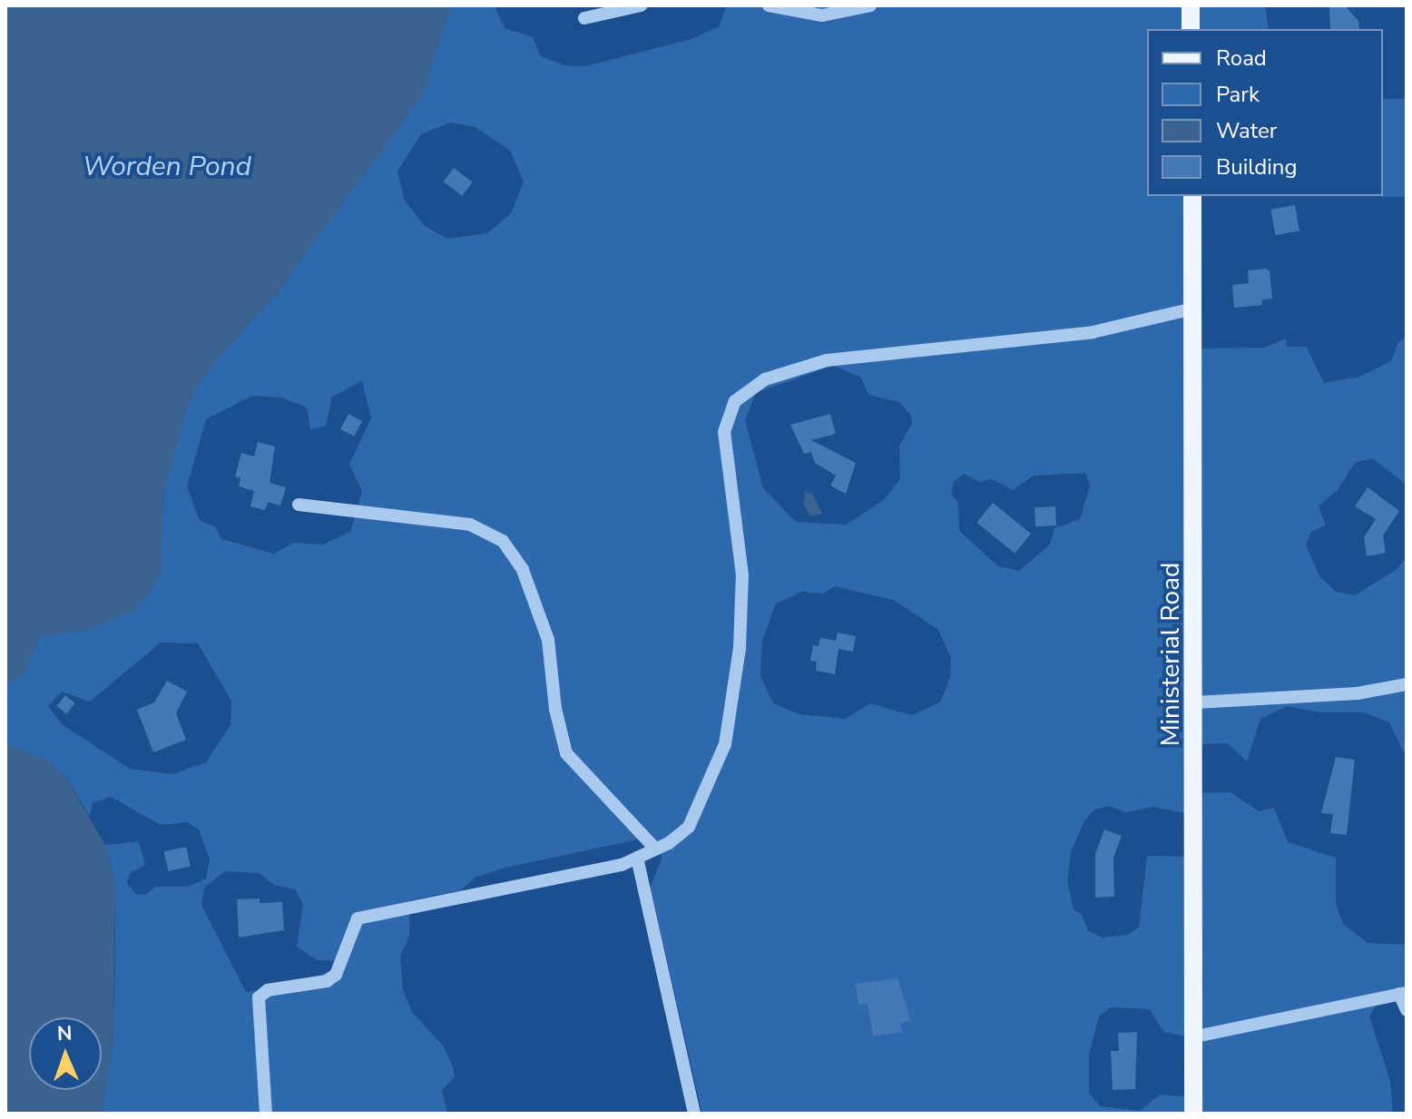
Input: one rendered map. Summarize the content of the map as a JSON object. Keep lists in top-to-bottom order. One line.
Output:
{"streets":{"main road":["Ministerial Road"]},"water":["Worden Pond"],"legend":["Road","Park","Water","Building"],"north":"top"}
